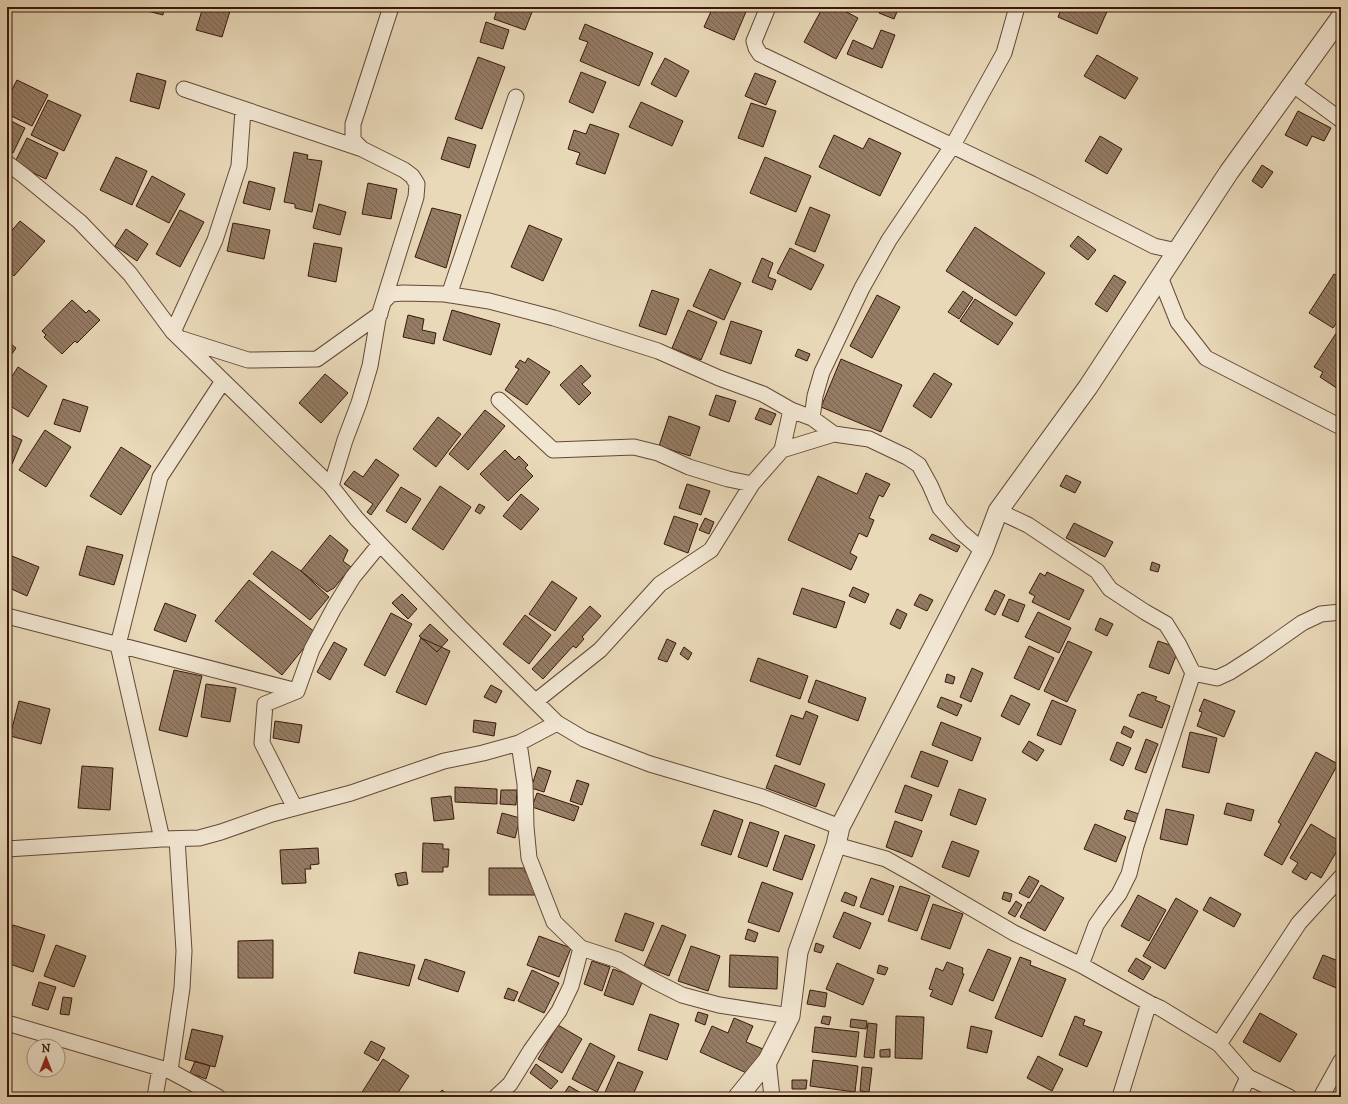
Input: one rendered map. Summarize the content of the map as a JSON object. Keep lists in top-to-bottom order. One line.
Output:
{"north":"top"}
